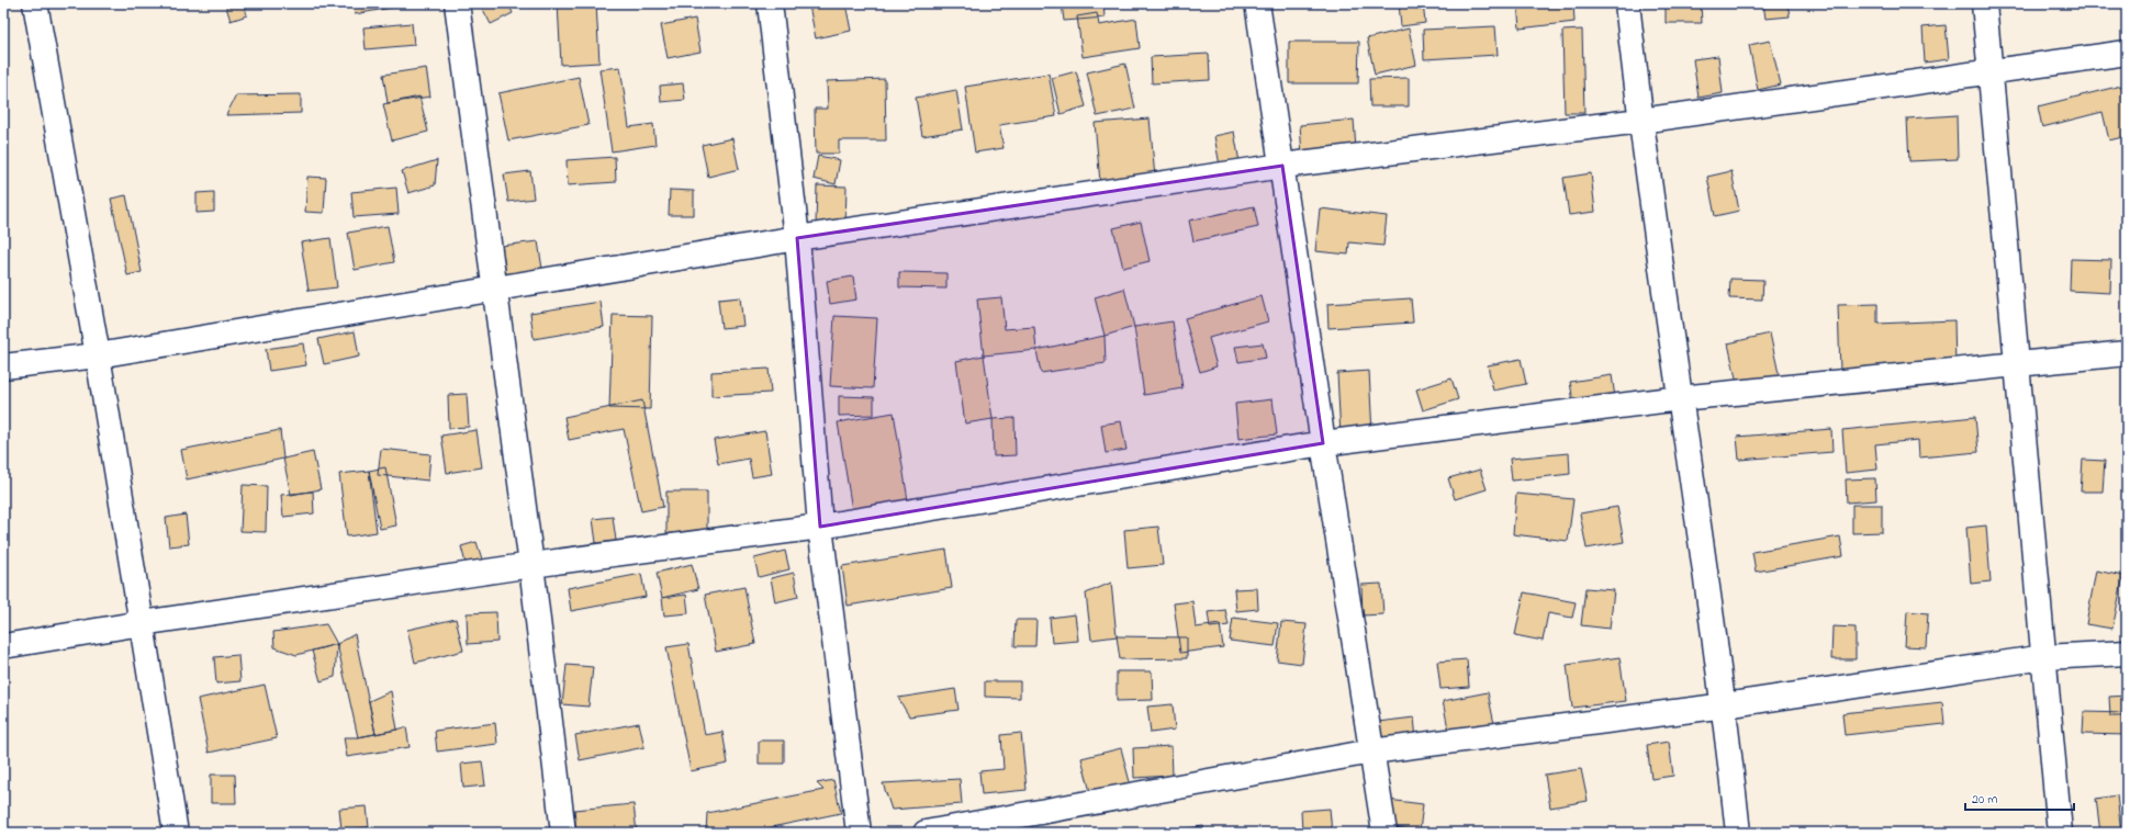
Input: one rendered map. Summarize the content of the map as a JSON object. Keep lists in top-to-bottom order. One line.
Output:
{"scale_bar":"20 m"}
